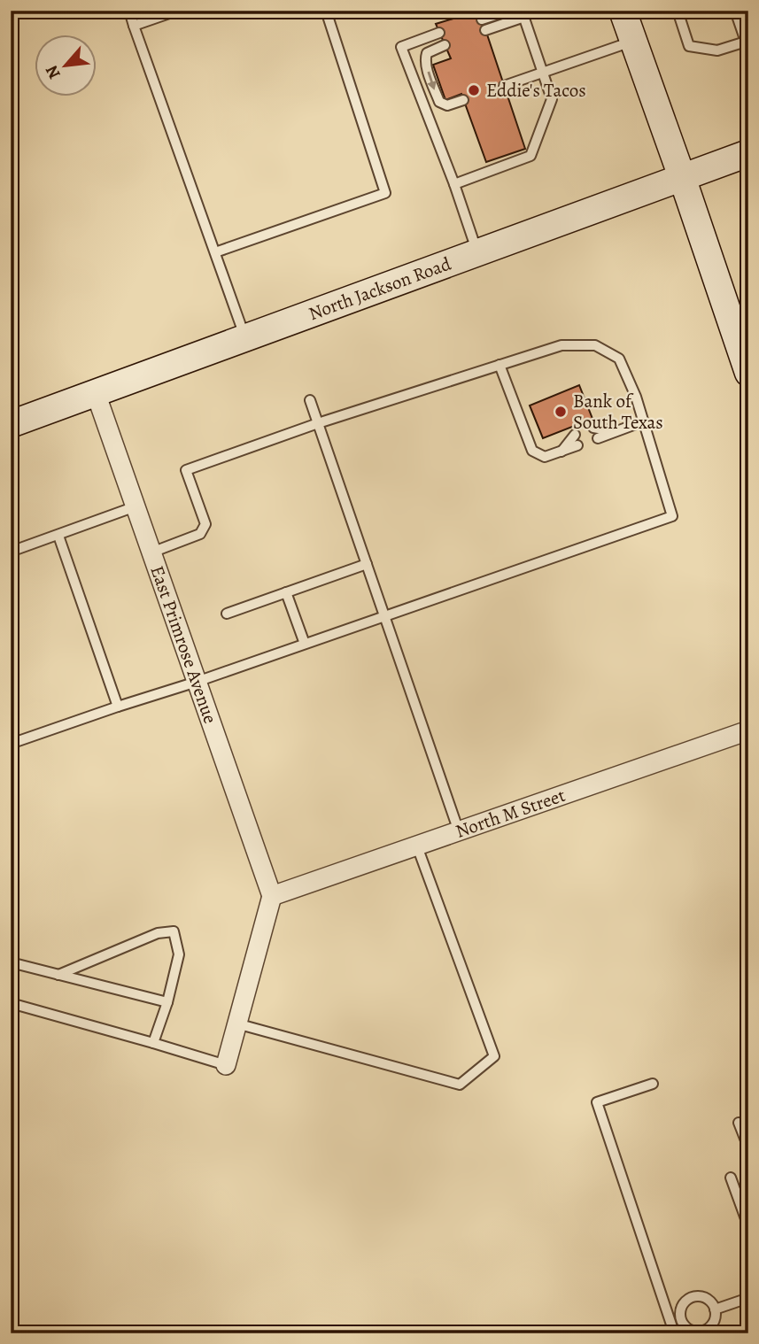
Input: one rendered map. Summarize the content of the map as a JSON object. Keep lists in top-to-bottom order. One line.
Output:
{"streets":{"main road":["North Jackson Road"],"street":["East Primrose Avenue","North M Street"]},"crossings":[["North Jackson Road","East Primrose Avenue"],["East Primrose Avenue","North M Street"]],"places":["Eddie's Tacos","Bank of South Texas"],"north":"bottom left"}
